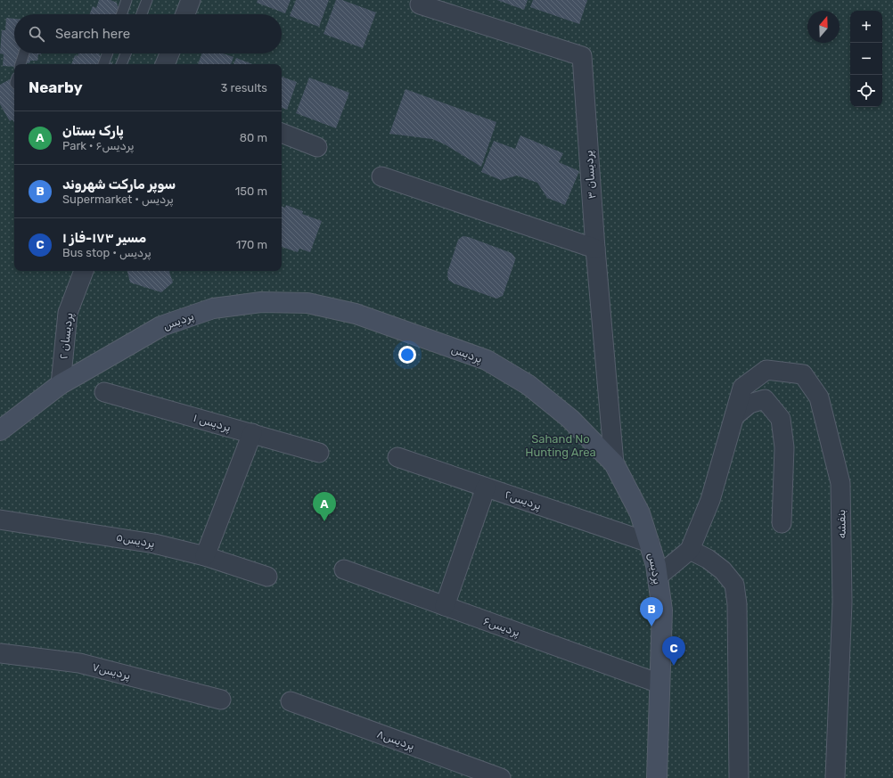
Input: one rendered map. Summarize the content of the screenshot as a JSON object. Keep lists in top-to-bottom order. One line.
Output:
{"streets":{"street":["پردیسان ۳","پردیس","پردیسان ۲","پردیس ۱","پردیس۲","بنفشه","پردیس۵","پردیس۶","پردیس۷","پردیس۸"]},"crossings":[["پردیسان ۳","پردیس"],["پردیس","پردیسان ۲"],["پردیس","پردیس۲"],["پردیس","بنفشه"],["پردیس","پردیس۶"]],"parks":["Sahand No Hunting Area"],"north":"top","page":{"map_buttons":["+","−"],"search":"Search here","heading":["Nearby","3 results"],"list":[{"mark":"A","name":"پارک بستان","note":"Park · پردیس۶","value":"80 m"},{"mark":"B","name":"سوپر مارکت شهروند","note":"Supermarket · پردیس","value":"150 m"},{"mark":"C","name":"مسیر ۱۷۳-فاز ۱","note":"Bus stop · پردیس","value":"170 m"}],"pins":["A","B","C"]}}
